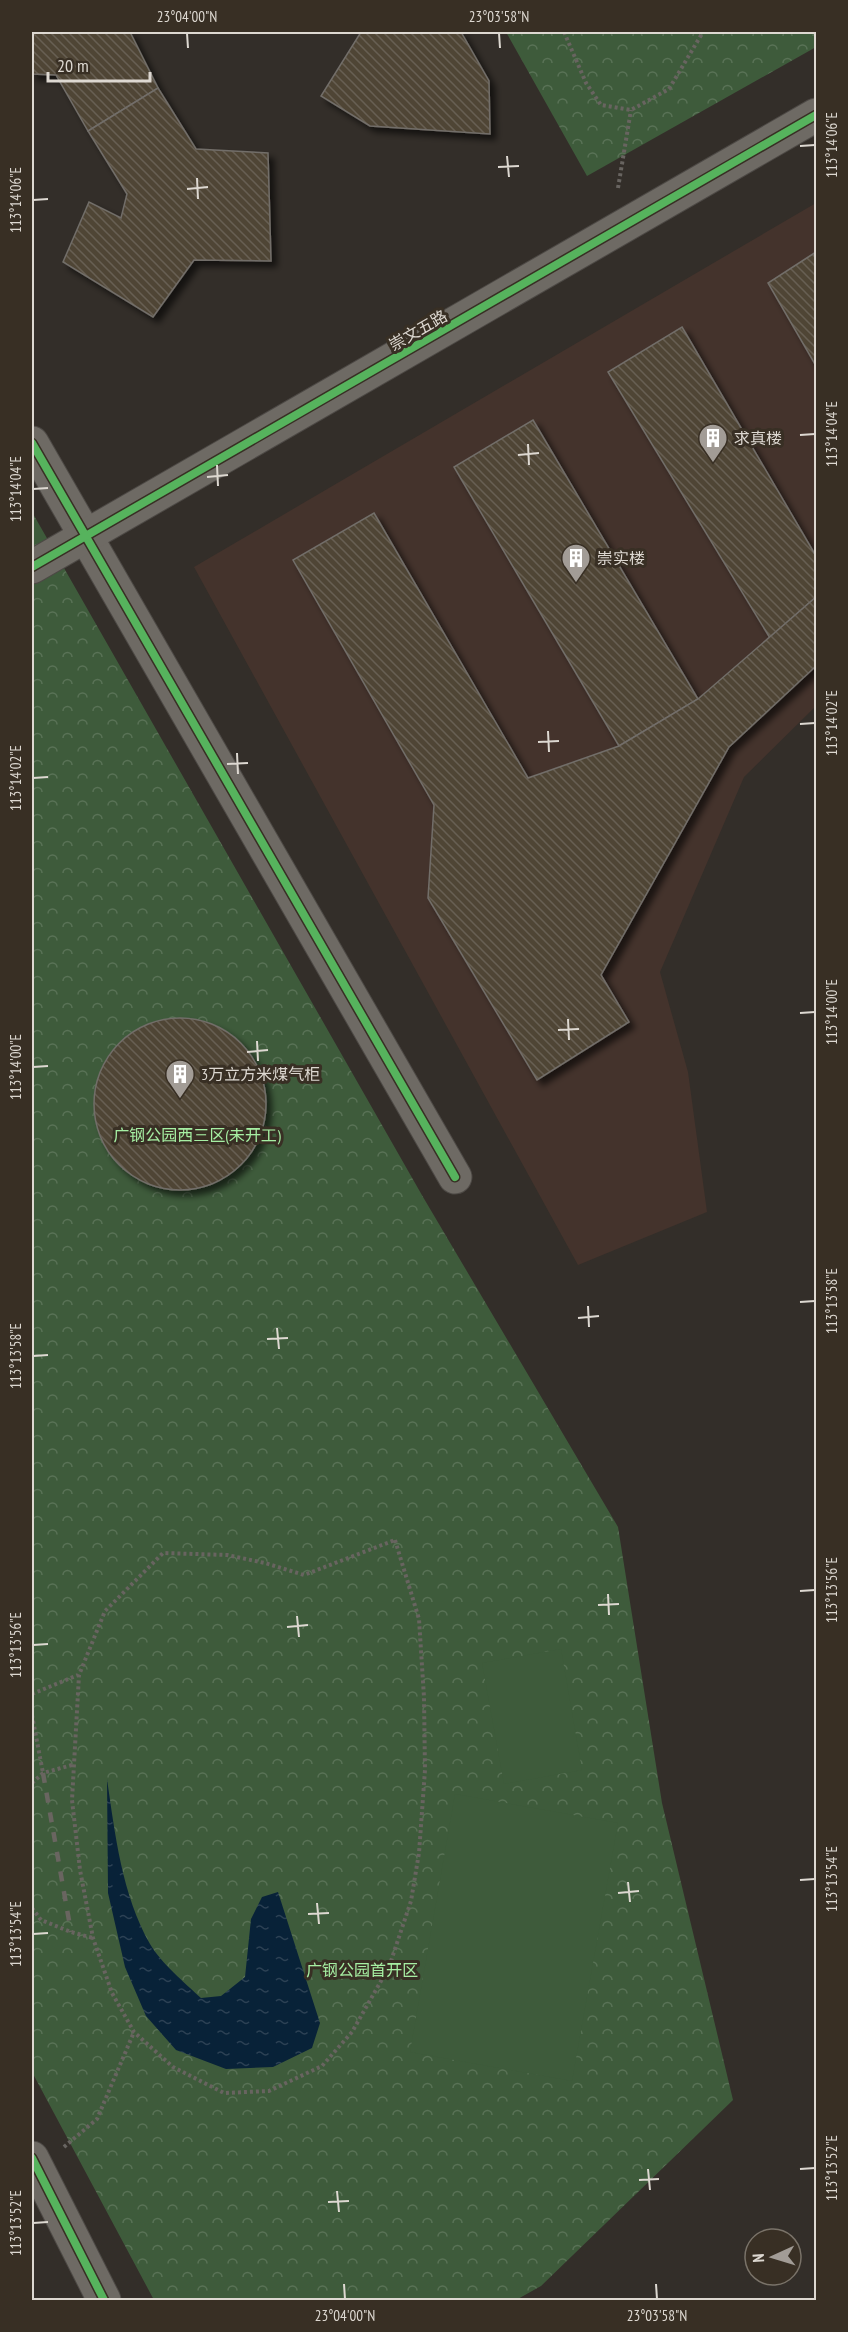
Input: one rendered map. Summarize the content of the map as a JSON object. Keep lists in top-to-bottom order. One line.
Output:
{"streets":{"street":["崇文五路"]},"parks":["广钢公园西三区(未开工)","广钢公园首开区"],"places":{"building":["求真楼","崇实楼","3万立方米煤气柜"]},"scale_bar":"20 m","north":"left","coordinates":["23°04'00\"N","23°03'58\"N","113°14'06\"E","113°14'04\"E","113°14'02\"E","113°14'00\"E","113°13'58\"E","113°13'56\"E","113°13'54\"E","113°13'52\"E"]}
